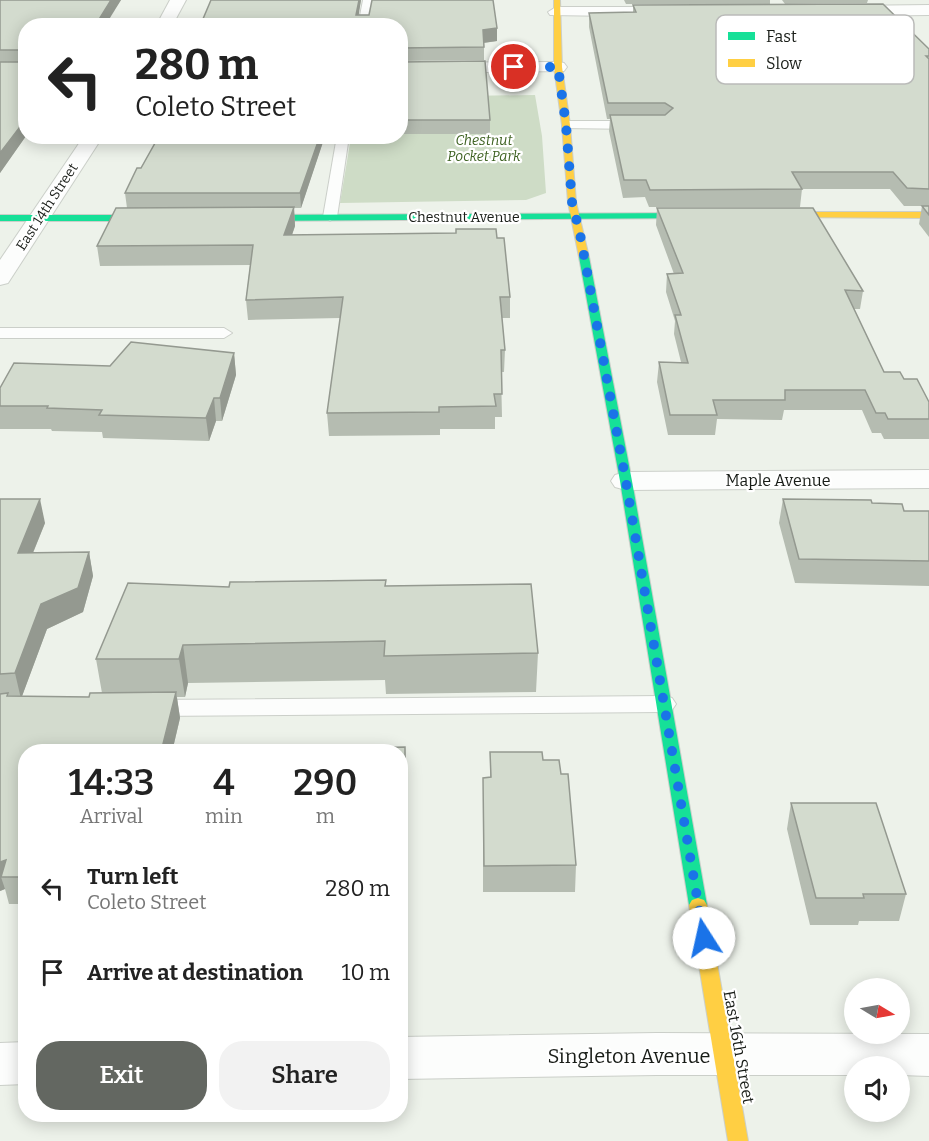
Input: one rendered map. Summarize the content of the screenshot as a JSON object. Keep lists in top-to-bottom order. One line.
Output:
{"streets":{"street":["East 14th Street","Chestnut Avenue","Maple Avenue","East 16th Street","Singleton Avenue"]},"crossings":[["Chestnut Avenue","East 16th Street"],["Maple Avenue","East 16th Street"],["East 16th Street","Singleton Avenue"]],"parks":["Chestnut Pocket Park"],"legend":["Fast","Slow"],"north":"right","page":{"turn":["280 m","Coleto Street"],"eta":["14:33","Arrival","4","min","290","m"],"list":[{"name":"Turn left","note":"Coleto Street","value":"280 m"},{"name":"Arrive at destination","value":"10 m"}],"buttons":["Exit","Share"]}}
